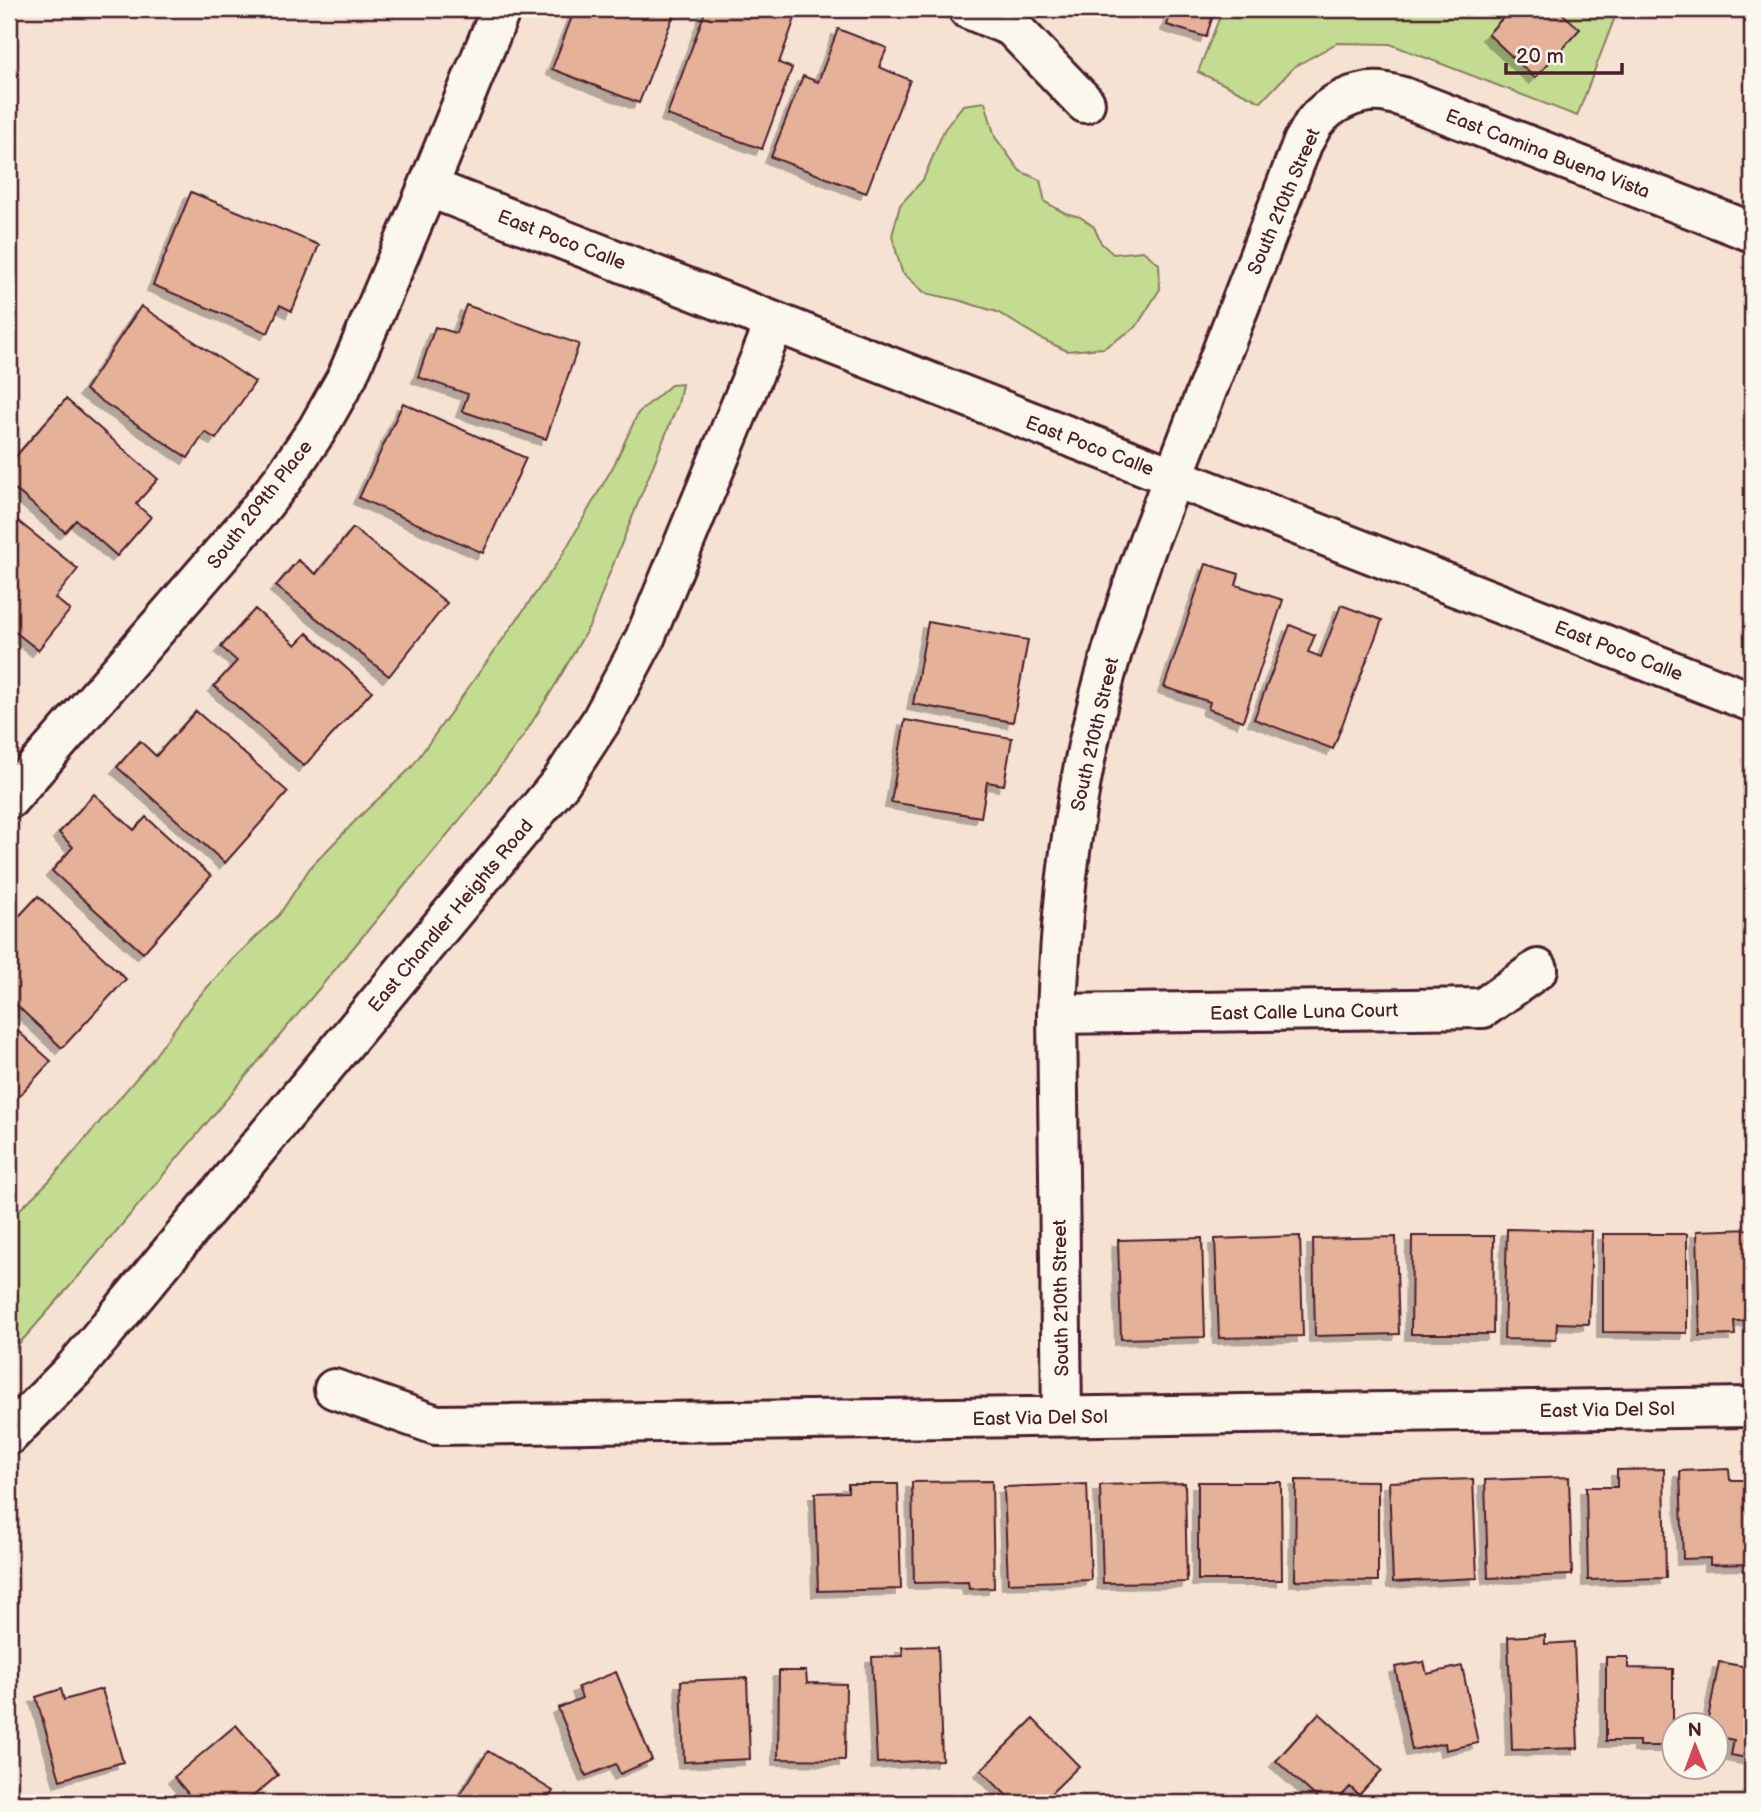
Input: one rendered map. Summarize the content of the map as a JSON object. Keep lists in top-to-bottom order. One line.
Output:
{"streets":{"street":["East Camina Buena Vista","South 210th Street","East Poco Calle","South 209th Place","East Chandler Heights Road","East Calle Luna Court","East Via Del Sol"]},"crossings":[["East Camina Buena Vista","South 210th Street"],["South 210th Street","East Poco Calle"],["South 210th Street","East Calle Luna Court"],["South 210th Street","East Via Del Sol"],["East Poco Calle","South 209th Place"],["East Poco Calle","East Chandler Heights Road"]],"scale_bar":"20 m","north":"top"}
